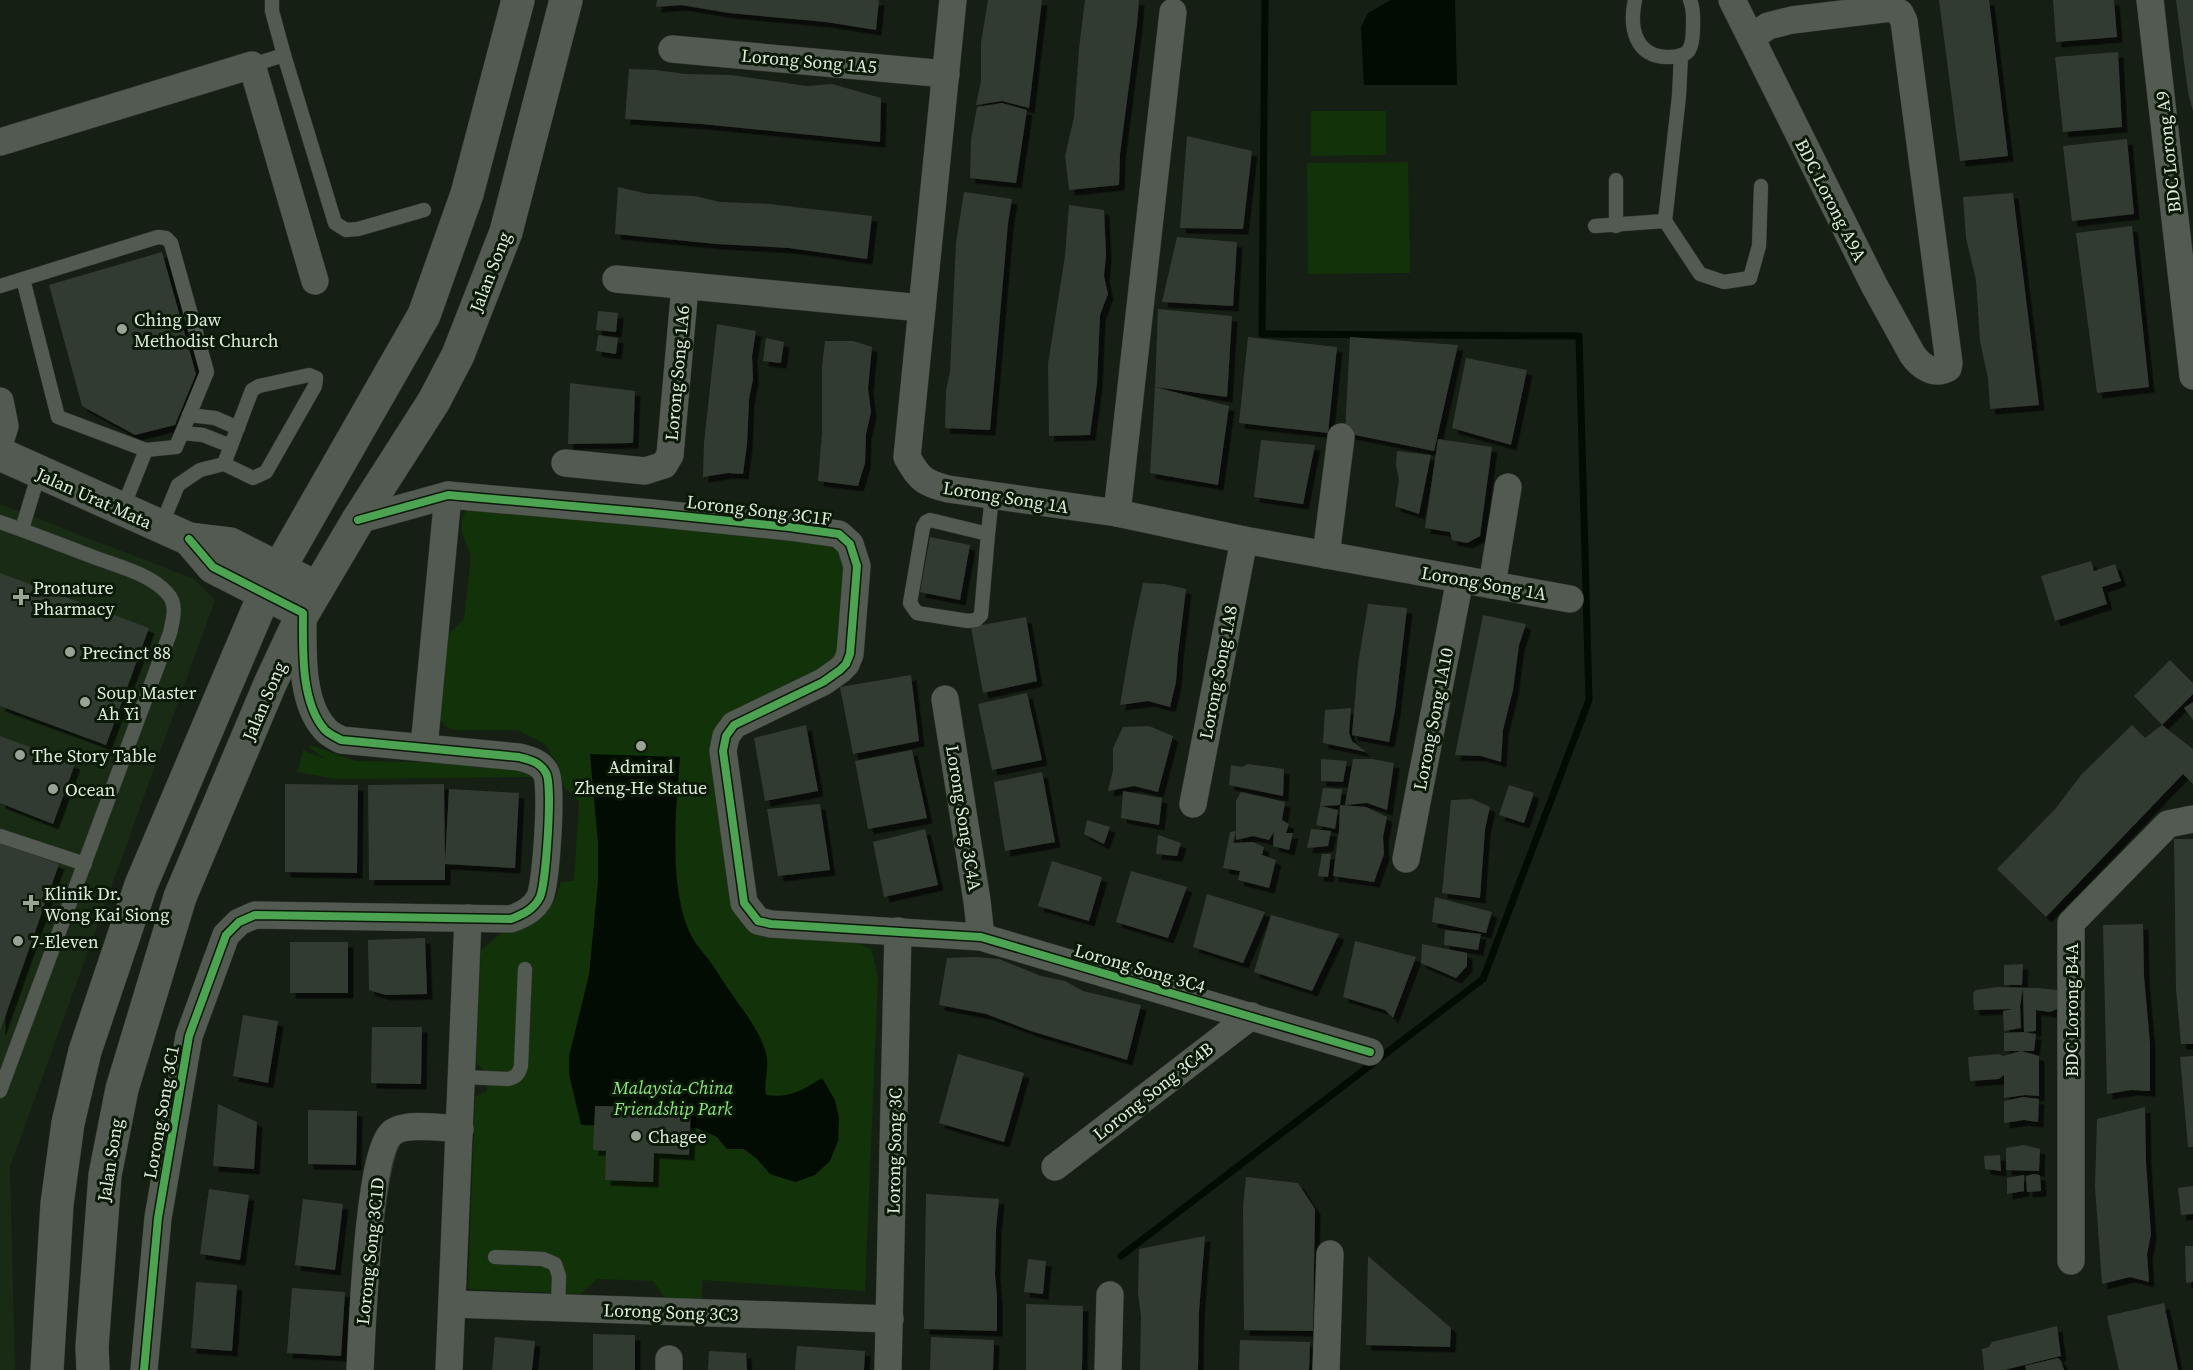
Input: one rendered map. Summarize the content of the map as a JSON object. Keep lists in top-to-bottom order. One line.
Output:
{"streets":{"main road":["Jalan Song","Jalan Urat Mata"],"street":["Lorong Song 1A5","BDC Lorong A9","BDC Lorong A9A","Lorong Song 1A6","Lorong Song 1A","Lorong Song 3C1F","Lorong Song 1A8","Lorong Song 1A10","Lorong Song 3C4A","Lorong Song 3C4","BDC Lorong B4A","Lorong Song 3C4B","Lorong Song 3C1","Lorong Song 3C","Lorong Song 3C1D","Lorong Song 3C3"]},"crossings":[["Lorong Song 1A5","Lorong Song 1A"],["Jalan Song","Jalan Urat Mata"],["Jalan Song","Lorong Song 3C1F"],["Jalan Song","Lorong Song 3C1"],["Lorong Song 1A6","Lorong Song 1A"],["Lorong Song 1A","Lorong Song 1A8"],["Lorong Song 1A","Lorong Song 1A10"],["Jalan Urat Mata","Lorong Song 3C1"],["Lorong Song 3C1F","Lorong Song 3C4"],["Lorong Song 3C1F","Lorong Song 3C"],["Lorong Song 3C4A","Lorong Song 3C4"],["Lorong Song 3C4","Lorong Song 3C4B"],["Lorong Song 3C4","Lorong Song 3C"],["Lorong Song 3C","Lorong Song 3C3"]],"parks":["Malaysia-China Friendship Park"],"places":{"other":["Ching Daw Methodist Church","Precinct 88","Soup Master Ah Yi","Admiral Zheng-He Statue","The Story Table","Ocean","7-Eleven","Chagee"],"health":["Pronature Pharmacy","Klinik Dr. Wong Kai Siong"]}}
